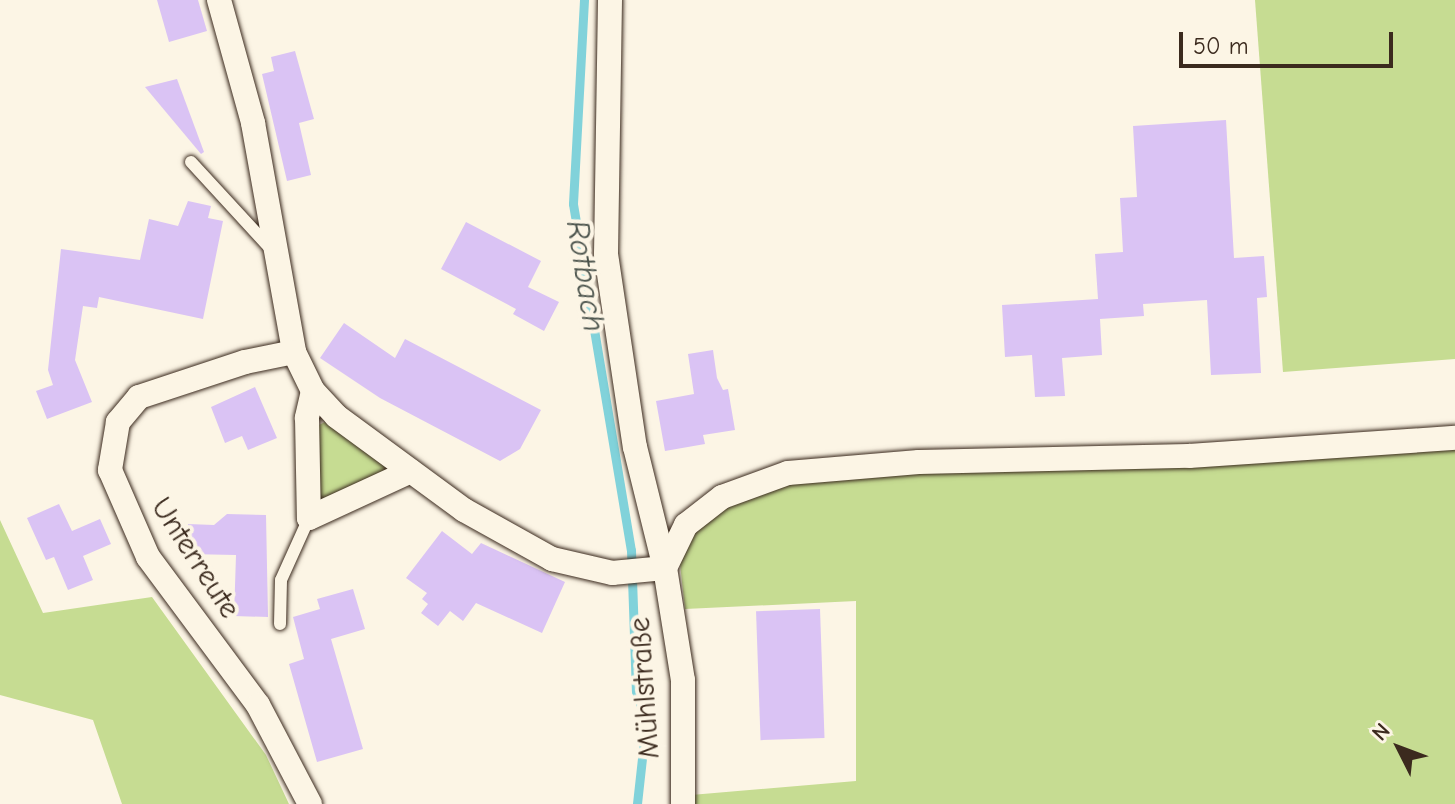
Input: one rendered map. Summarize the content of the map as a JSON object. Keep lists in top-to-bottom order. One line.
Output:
{"streets":{"street":["Unterreute","Mühlstraße"]},"water":["Rotbach"],"scale_bar":"50 m","north":"top left"}
